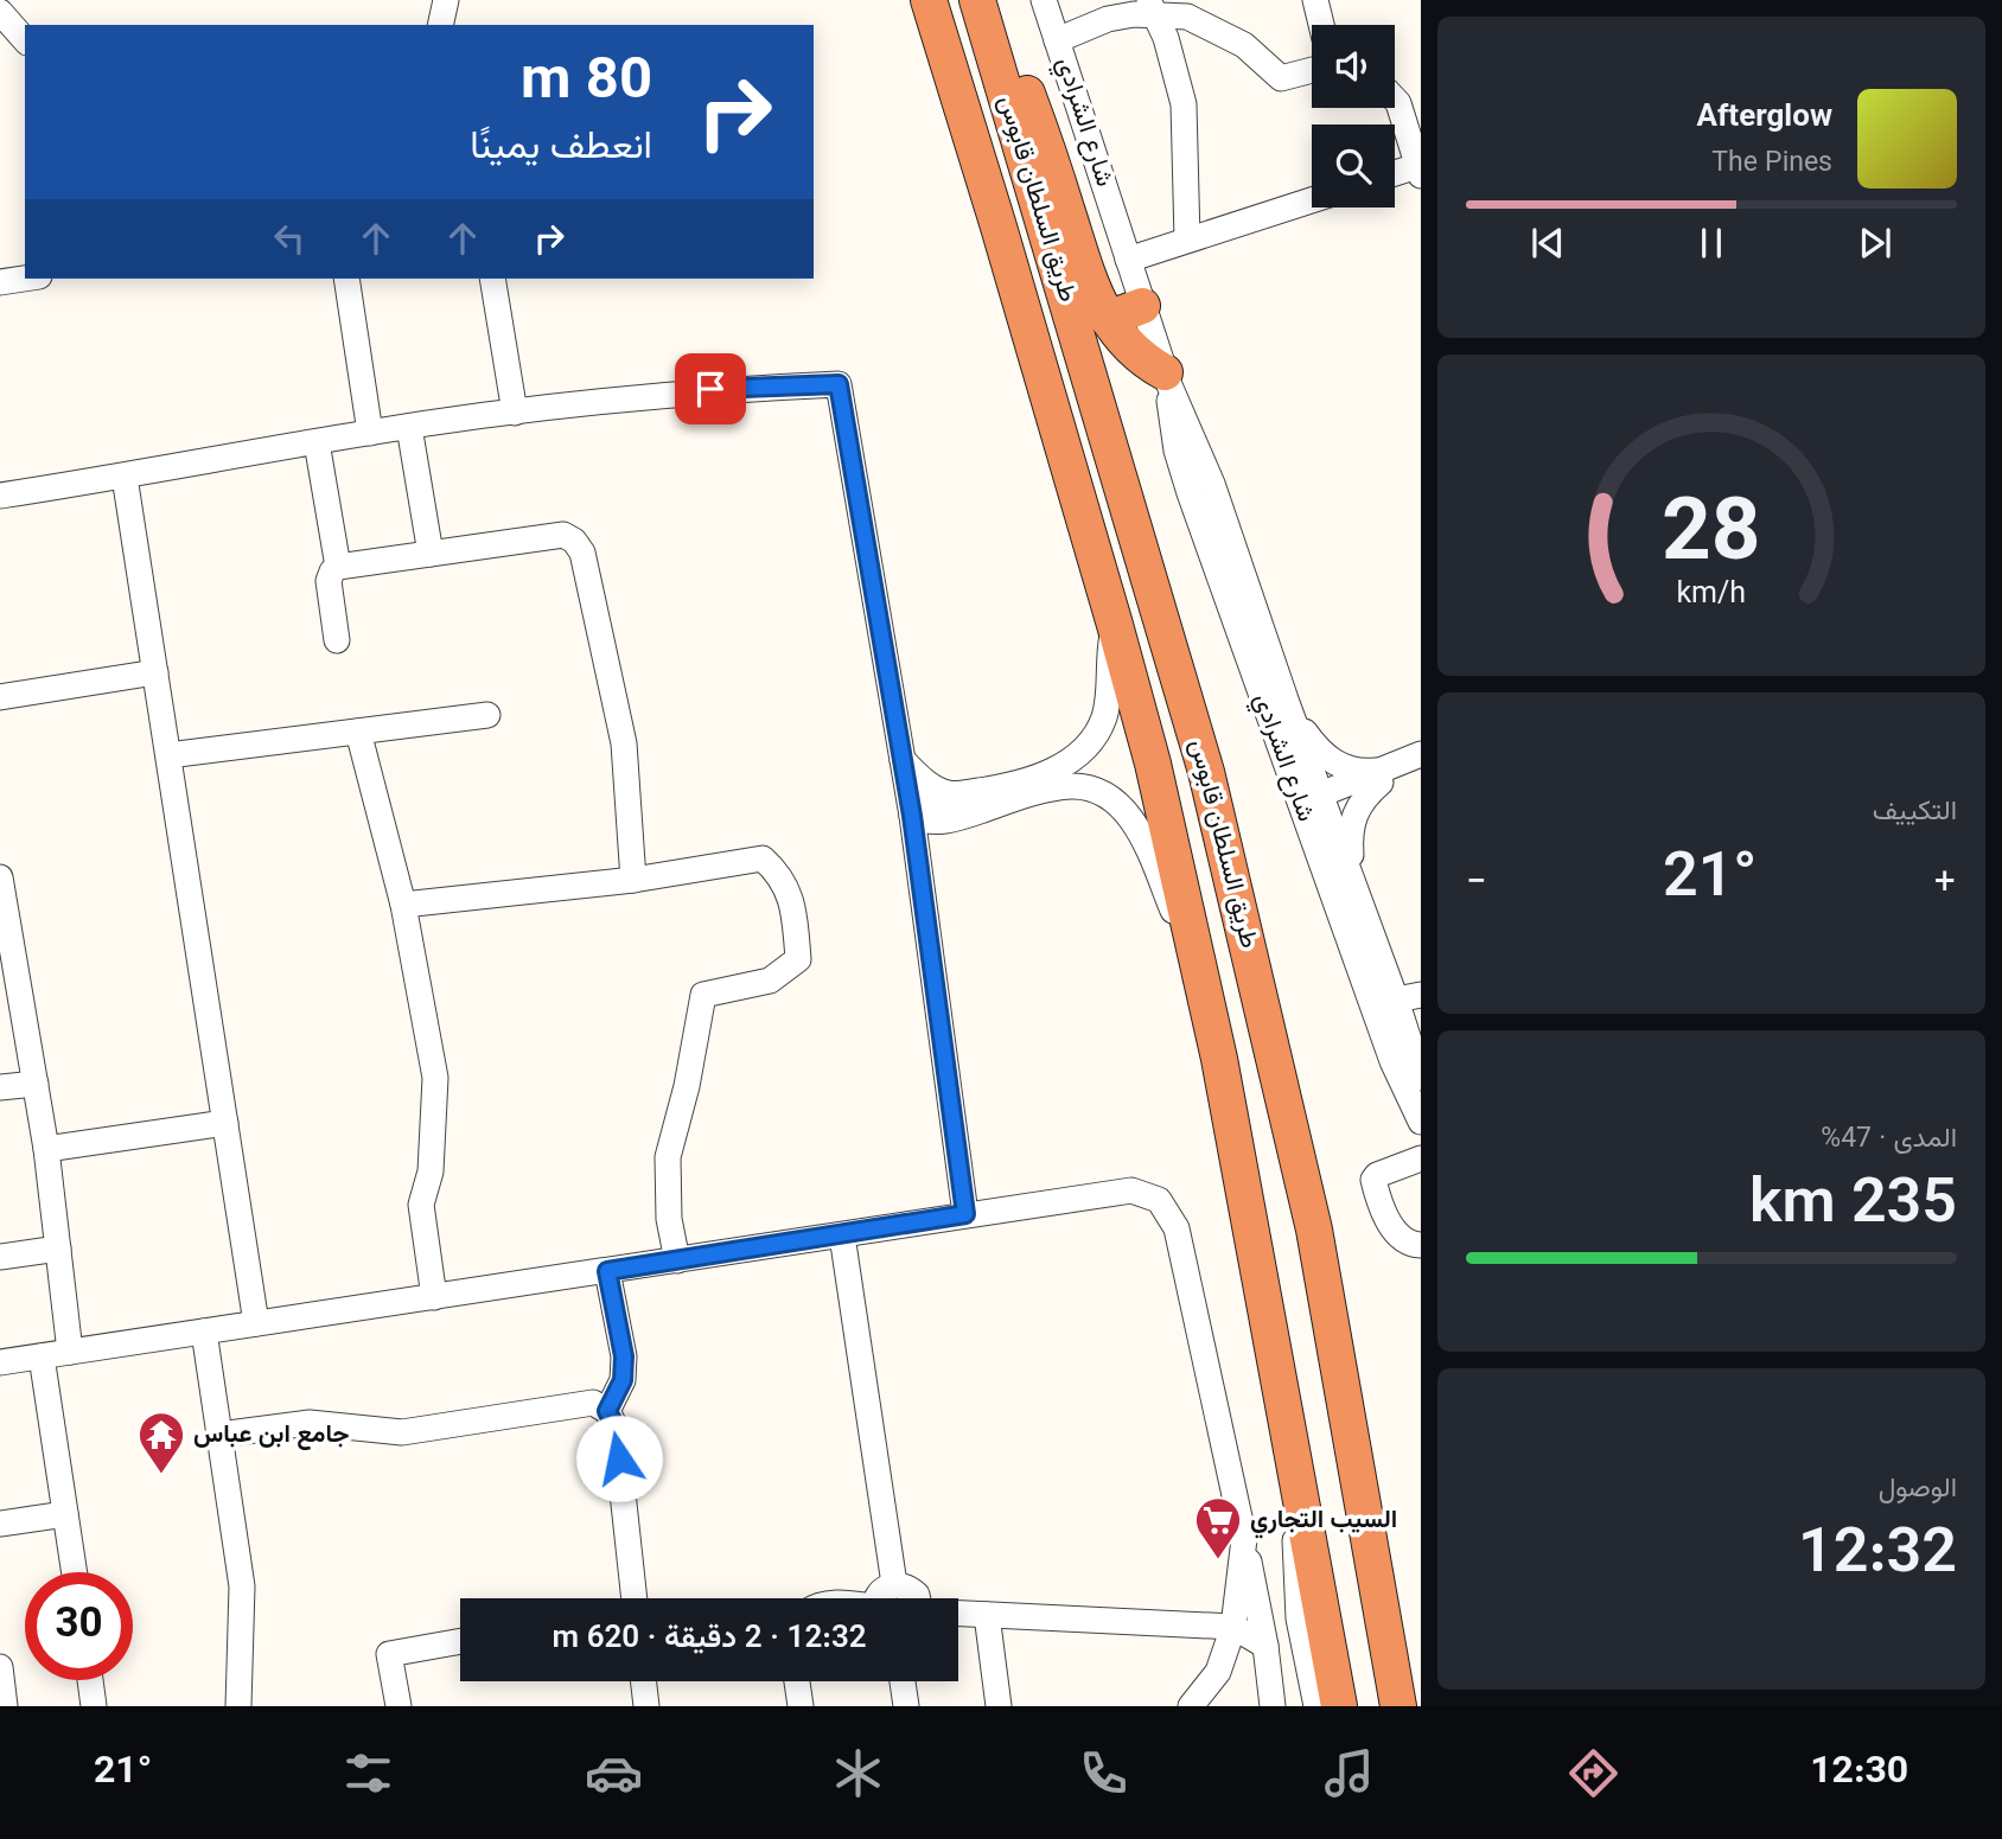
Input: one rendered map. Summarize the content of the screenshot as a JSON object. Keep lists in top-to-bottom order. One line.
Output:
{"streets":{"highway":["طريق السلطان قابوس"],"street":["شارع الشرادي"]},"places":{"temple":["جامع ابن عباس"],"supermarket":["السيب التجاري"]},"page":{"turn":["80 m","انعطف يمينًا"],"song":["Afterglow","The Pines"],"tile":["التكييف",["المدى · 47%","235 km"],["الوصول","12:32"]],"heat":["−","21°","+"],"limit":"30","trip":"12:32 · 2 دقيقة · 620 m","tabs":["12:30","21°"],"gauge":["28","km/h"]}}
